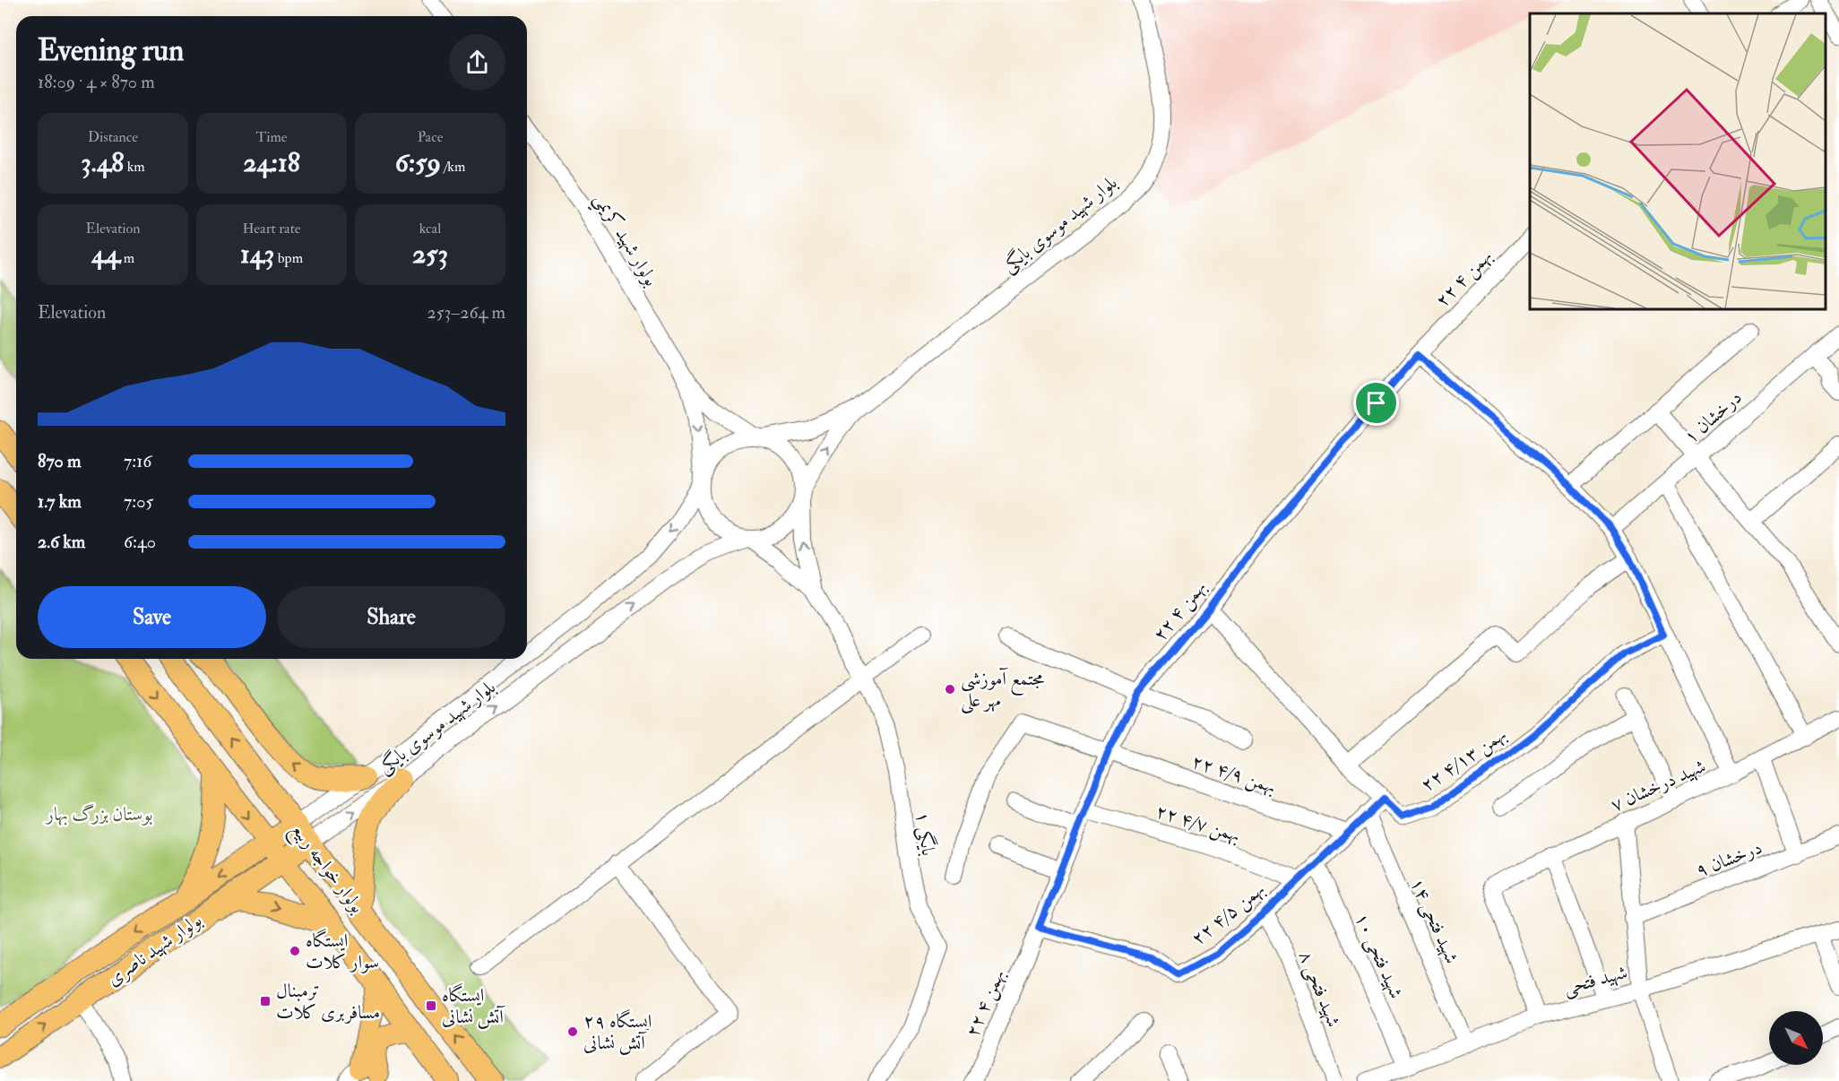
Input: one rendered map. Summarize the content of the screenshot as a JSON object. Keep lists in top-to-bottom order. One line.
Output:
{"streets":{"main road":["بولوار خواجه ربیع","بولوار شهید ناصری"],"street":["بلوار شهید موسوی بایگی","بولوار شهيد كريمي","۲۲ بهمن ۴","درخشان ۱","۲۲ بهمن ۴/۱۳","۲۲ بهمن ۴/۹","شهید درخشان ۷","۲۲ بهمن ۴/۷","بایگی ۱","درخشان ۹","۲۲ بهمن ۴/۵","شهید فتحی ۱۴","شهید فتحی ۱۰","شهید فتحی","شهید فتحی ۸"]},"crossings":[["بلوار شهید موسوی بایگی","بولوار شهيد كريمي"],["بلوار شهید موسوی بایگی","بولوار خواجه ربیع"],["بلوار شهید موسوی بایگی","بولوار شهید ناصری"],["۲۲ بهمن ۴","۲۲ بهمن ۴/۱۳"],["۲۲ بهمن ۴","۲۲ بهمن ۴/۹"],["۲۲ بهمن ۴","۲۲ بهمن ۴/۷"],["۲۲ بهمن ۴","۲۲ بهمن ۴/۵"],["۲۲ بهمن ۴/۱۳","۲۲ بهمن ۴/۵"],["۲۲ بهمن ۴/۹","۲۲ بهمن ۴/۵"],["شهید درخشان ۷","شهید فتحی"],["۲۲ بهمن ۴/۷","۲۲ بهمن ۴/۵"],["بولوار خواجه ربیع","بولوار شهید ناصری"],["۲۲ بهمن ۴/۵","شهید فتحی ۱۴"],["۲۲ بهمن ۴/۵","شهید فتحی ۱۰"],["۲۲ بهمن ۴/۵","شهید فتحی ۸"],["شهید فتحی ۱۴","شهید فتحی"],["شهید فتحی ۱۰","شهید فتحی"]],"parks":["بوستان بزرگ بهار"],"places":{"other":["مجتمع آموزشی مهر علی","ایستگاه سوار کلات","ایستگاه ۲۹ آتش نشانی"],"transit":["ترمبنال مسافربری کلات","ایستگاه آتش نشانی"]},"north":"bottom right","page":{"heading":["Evening run","18:09 · 4 × 870 m"],"stats":[["Distance","3.48 km"],["Time","24:18"],["Pace","6:59 /km"],["Elevation","44 m"],["Heart rate","143 bpm"],["kcal","253"]],"chart":["Elevation","253–264 m"],"list":[{"name":"870 m","note":"7:16"},{"name":"1.7 km","note":"7:05"},{"name":"2.6 km","note":"6:40"}],"buttons":["Save","Share"]}}
